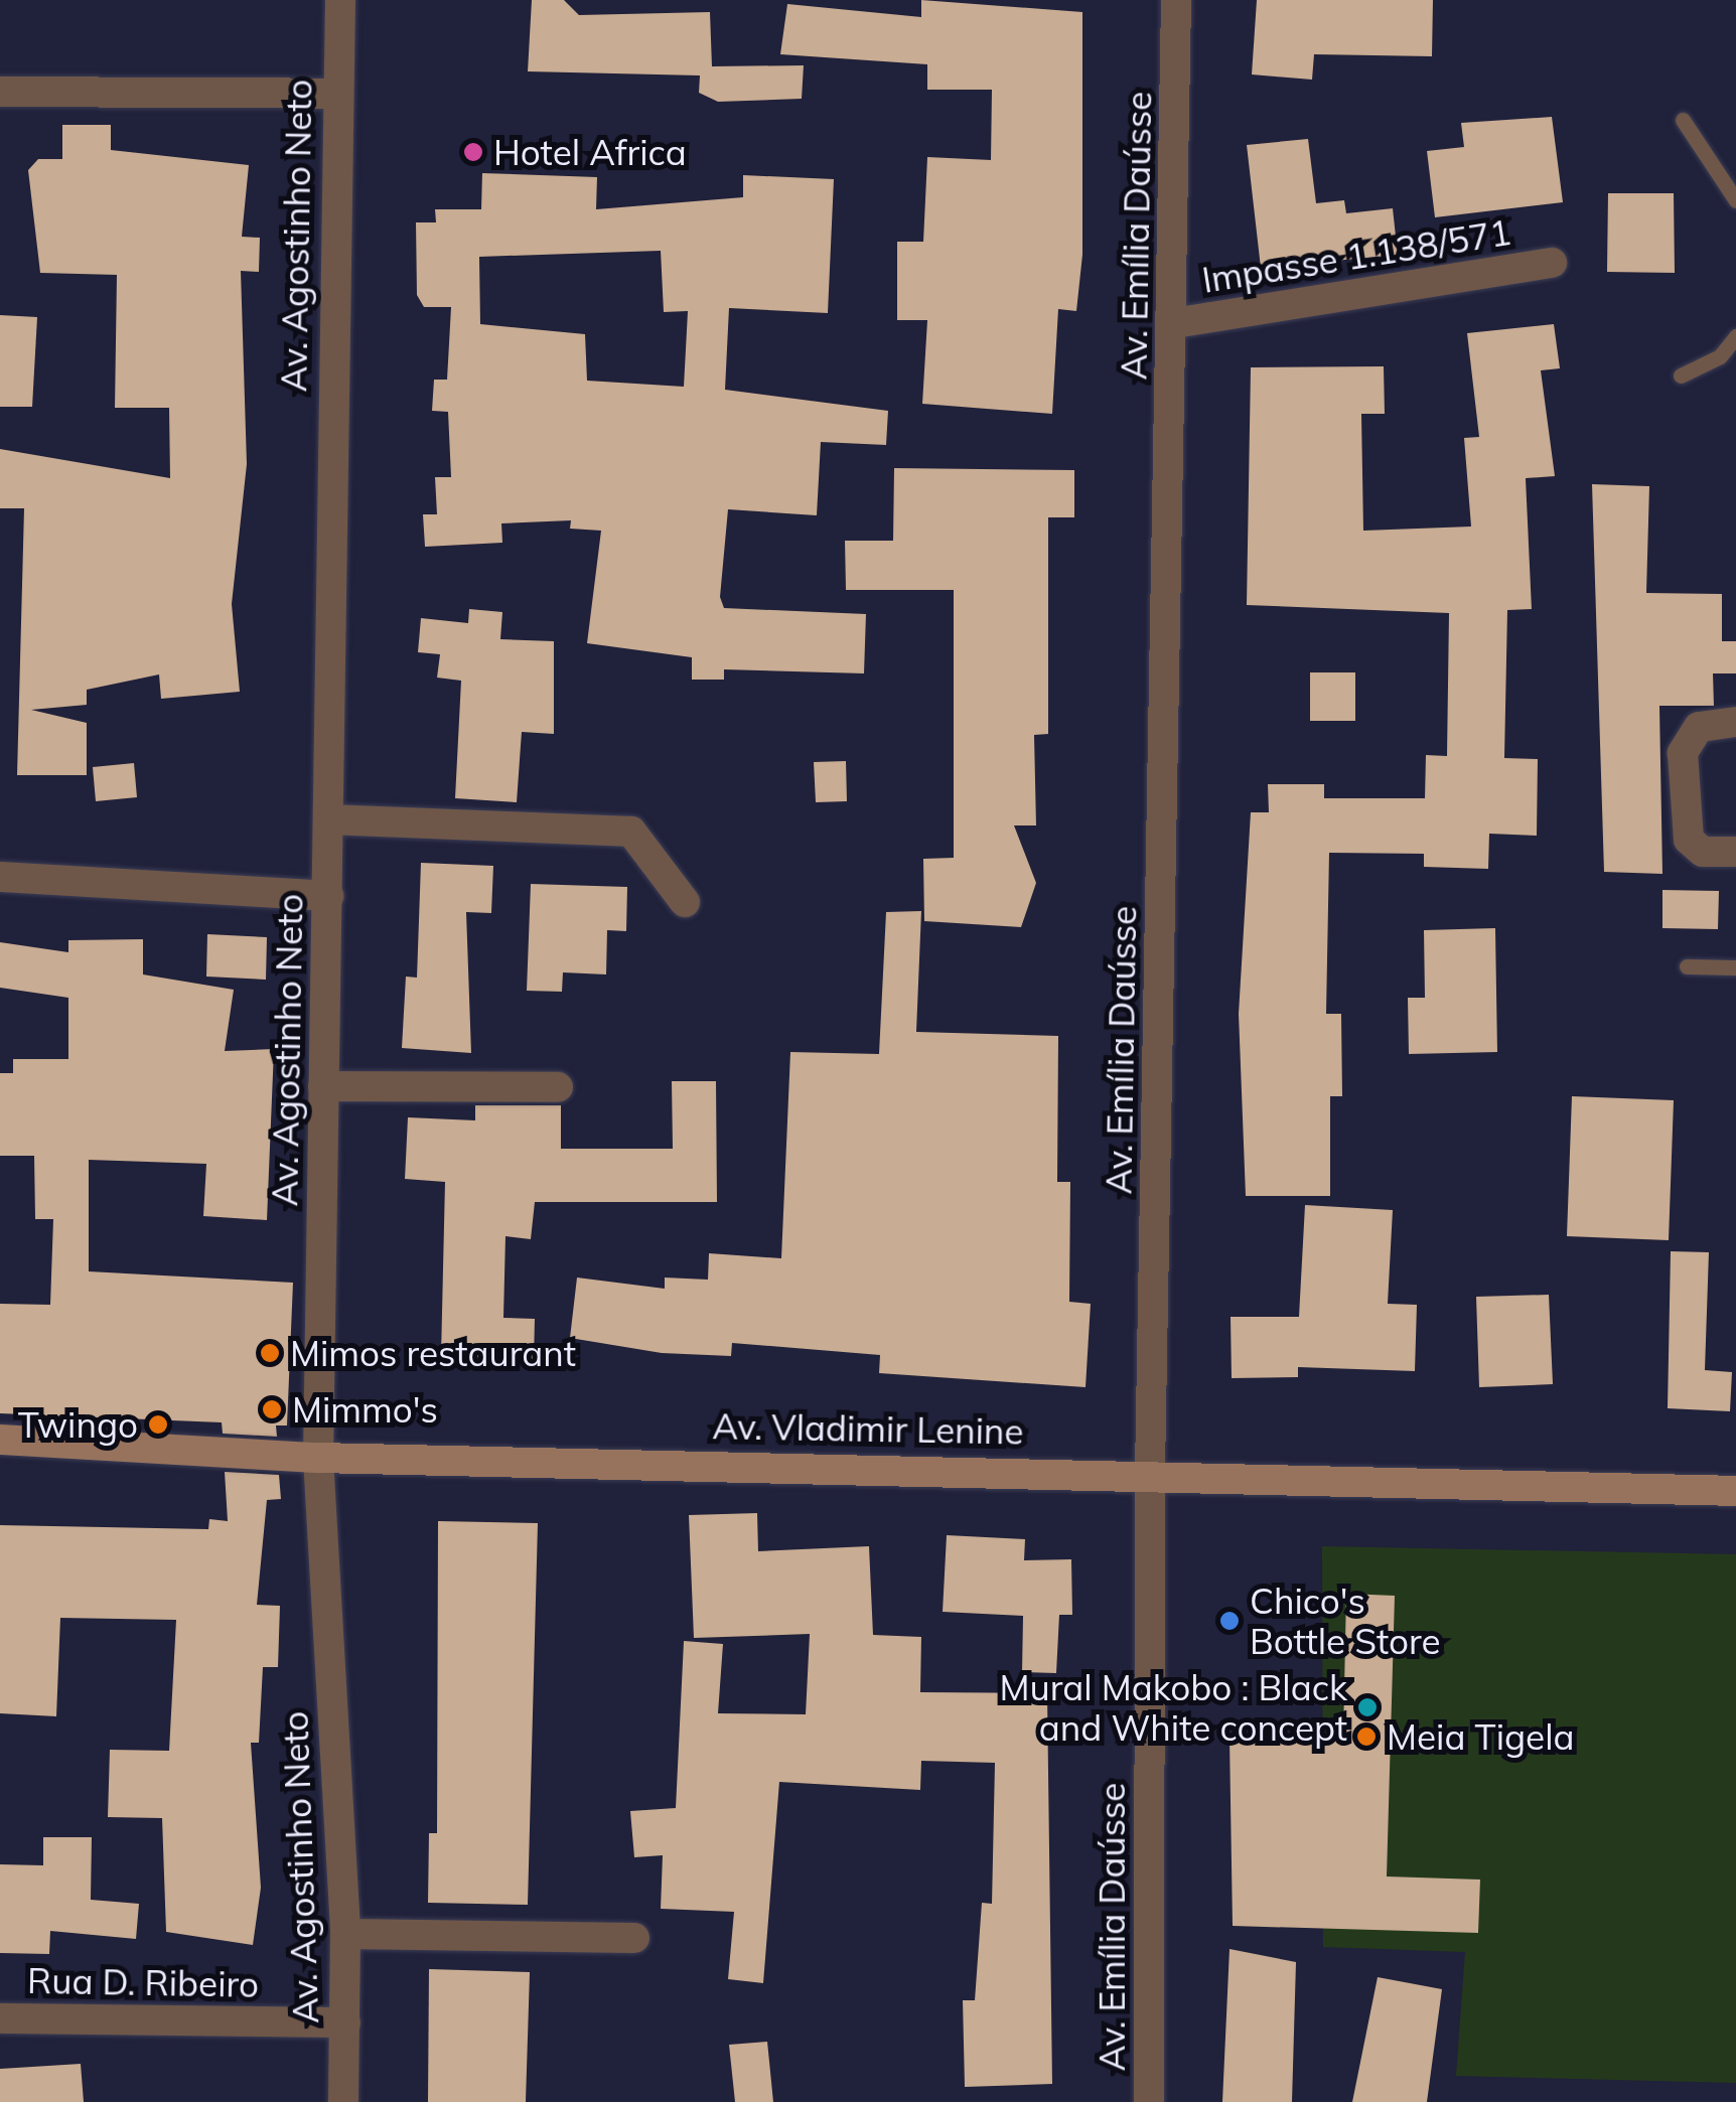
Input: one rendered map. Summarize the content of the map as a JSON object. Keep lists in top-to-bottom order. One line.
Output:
{"streets":{"main road":["Av. Vladimir Lenine"],"street":["Av. Agostinho Neto","Av. Emília Daússe","Impasse 1.138/571","Rua D. Ribeiro"]},"crossings":[["Av. Agostinho Neto","Av. Vladimir Lenine"],["Av. Agostinho Neto","Rua D. Ribeiro"],["Av. Emília Daússe","Impasse 1.138/571"],["Av. Emília Daússe","Av. Vladimir Lenine"]],"places":["Hotel Africa","Mimos restaurant","Mimmo's","Twingo","Chico's Bottle Store","Mural Makobo : Black and White concept","Meia Tigela"]}
